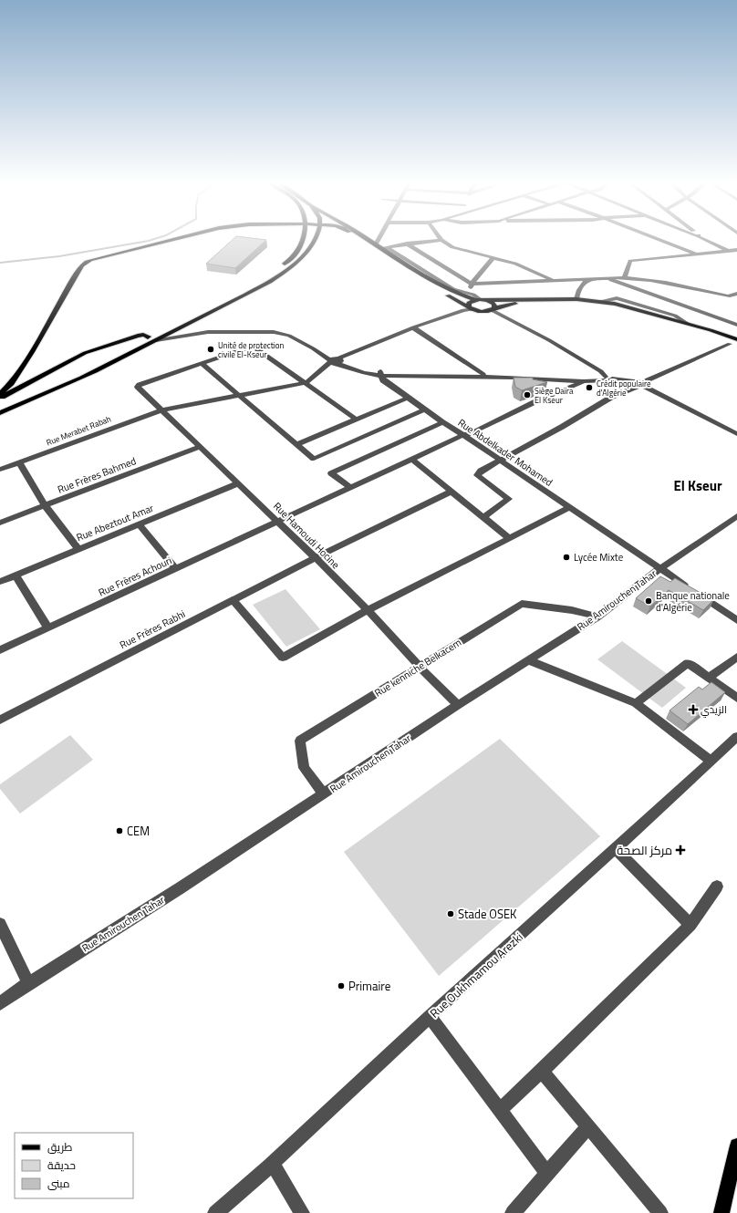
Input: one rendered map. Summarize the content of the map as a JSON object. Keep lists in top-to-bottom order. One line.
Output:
{"streets":{"street":["Rue Merabet Rabah","Rue Abdelkader Mohamed","Rue Frères Bahmed","Rue Abeztout Amar","Rue Hamoudi Hocine","Rue Frères Achouri","Rue Amirouchen Tahar","Rue Frères Rabhi","Rue kenniche Belkacem","Rue Oukhmamou Arezki"]},"crossings":[["Rue Merabet Rabah","Rue Hamoudi Hocine"],["Rue Abdelkader Mohamed","Rue Frères Achouri"],["Rue Abdelkader Mohamed","Rue Amirouchen Tahar"],["Rue Frères Bahmed","Rue Hamoudi Hocine"],["Rue Abeztout Amar","Rue Hamoudi Hocine"],["Rue Hamoudi Hocine","Rue Frères Achouri"],["Rue Hamoudi Hocine","Rue Amirouchen Tahar"],["Rue Hamoudi Hocine","Rue Frères Rabhi"],["Rue Hamoudi Hocine","Rue kenniche Belkacem"],["Rue Amirouchen Tahar","Rue kenniche Belkacem"]],"districts":["El Kseur"],"places":{"other":["Unité de protection civile El-Kseur","Crédit populaire d'Algérie","Siège Daïra El Kseur","Lycée Mixte","Banque nationale d'Algérie","CEM","Stade OSEK","Primaire"],"health":["الزيدي","مركز الصحة"]},"legend":["طريق","حديقة","مبنى"]}
